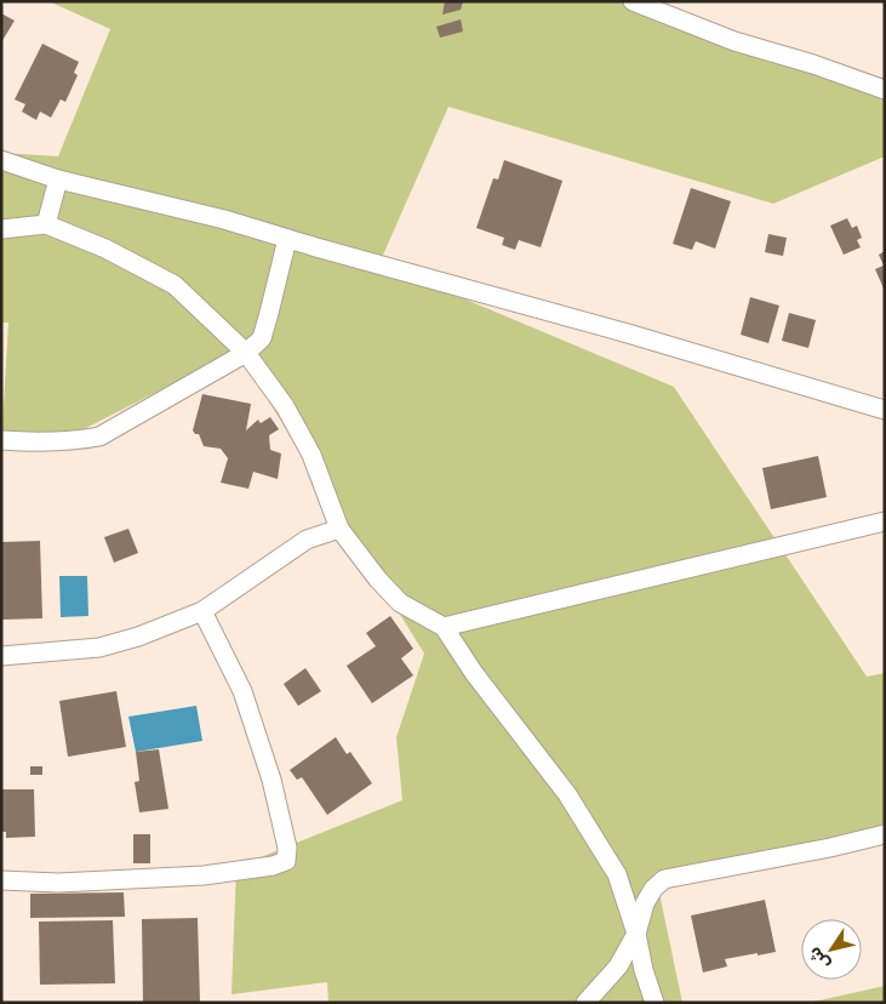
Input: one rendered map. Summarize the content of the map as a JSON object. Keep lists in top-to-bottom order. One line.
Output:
{"north":"bottom left"}
